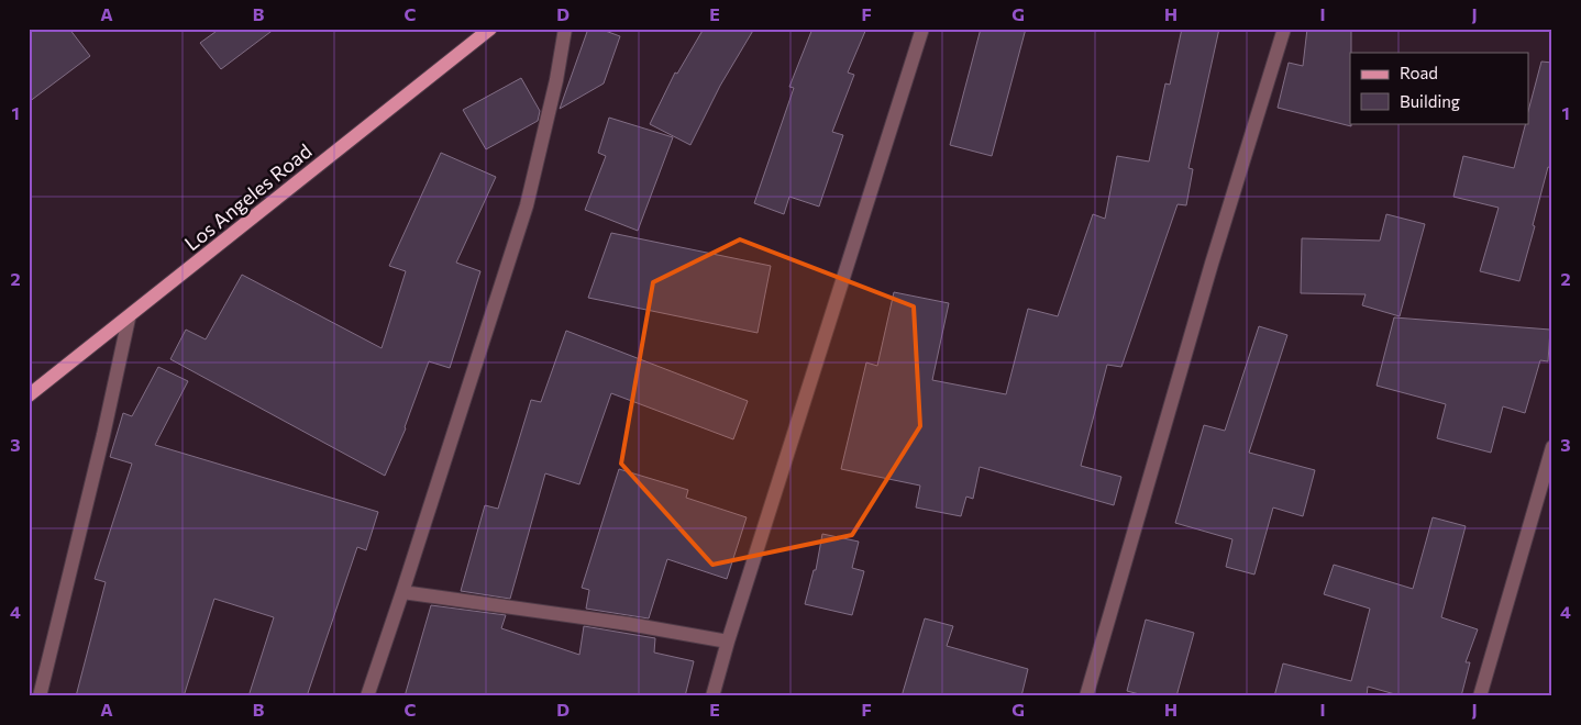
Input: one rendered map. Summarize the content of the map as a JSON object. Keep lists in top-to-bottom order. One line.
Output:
{"streets":{"main road":["Los Angeles Road"]},"legend":["Road","Building"],"grid":{"columns":["A","B","C","D","E","F","G","H","I","J"],"rows":["1","2","3","4"]}}
